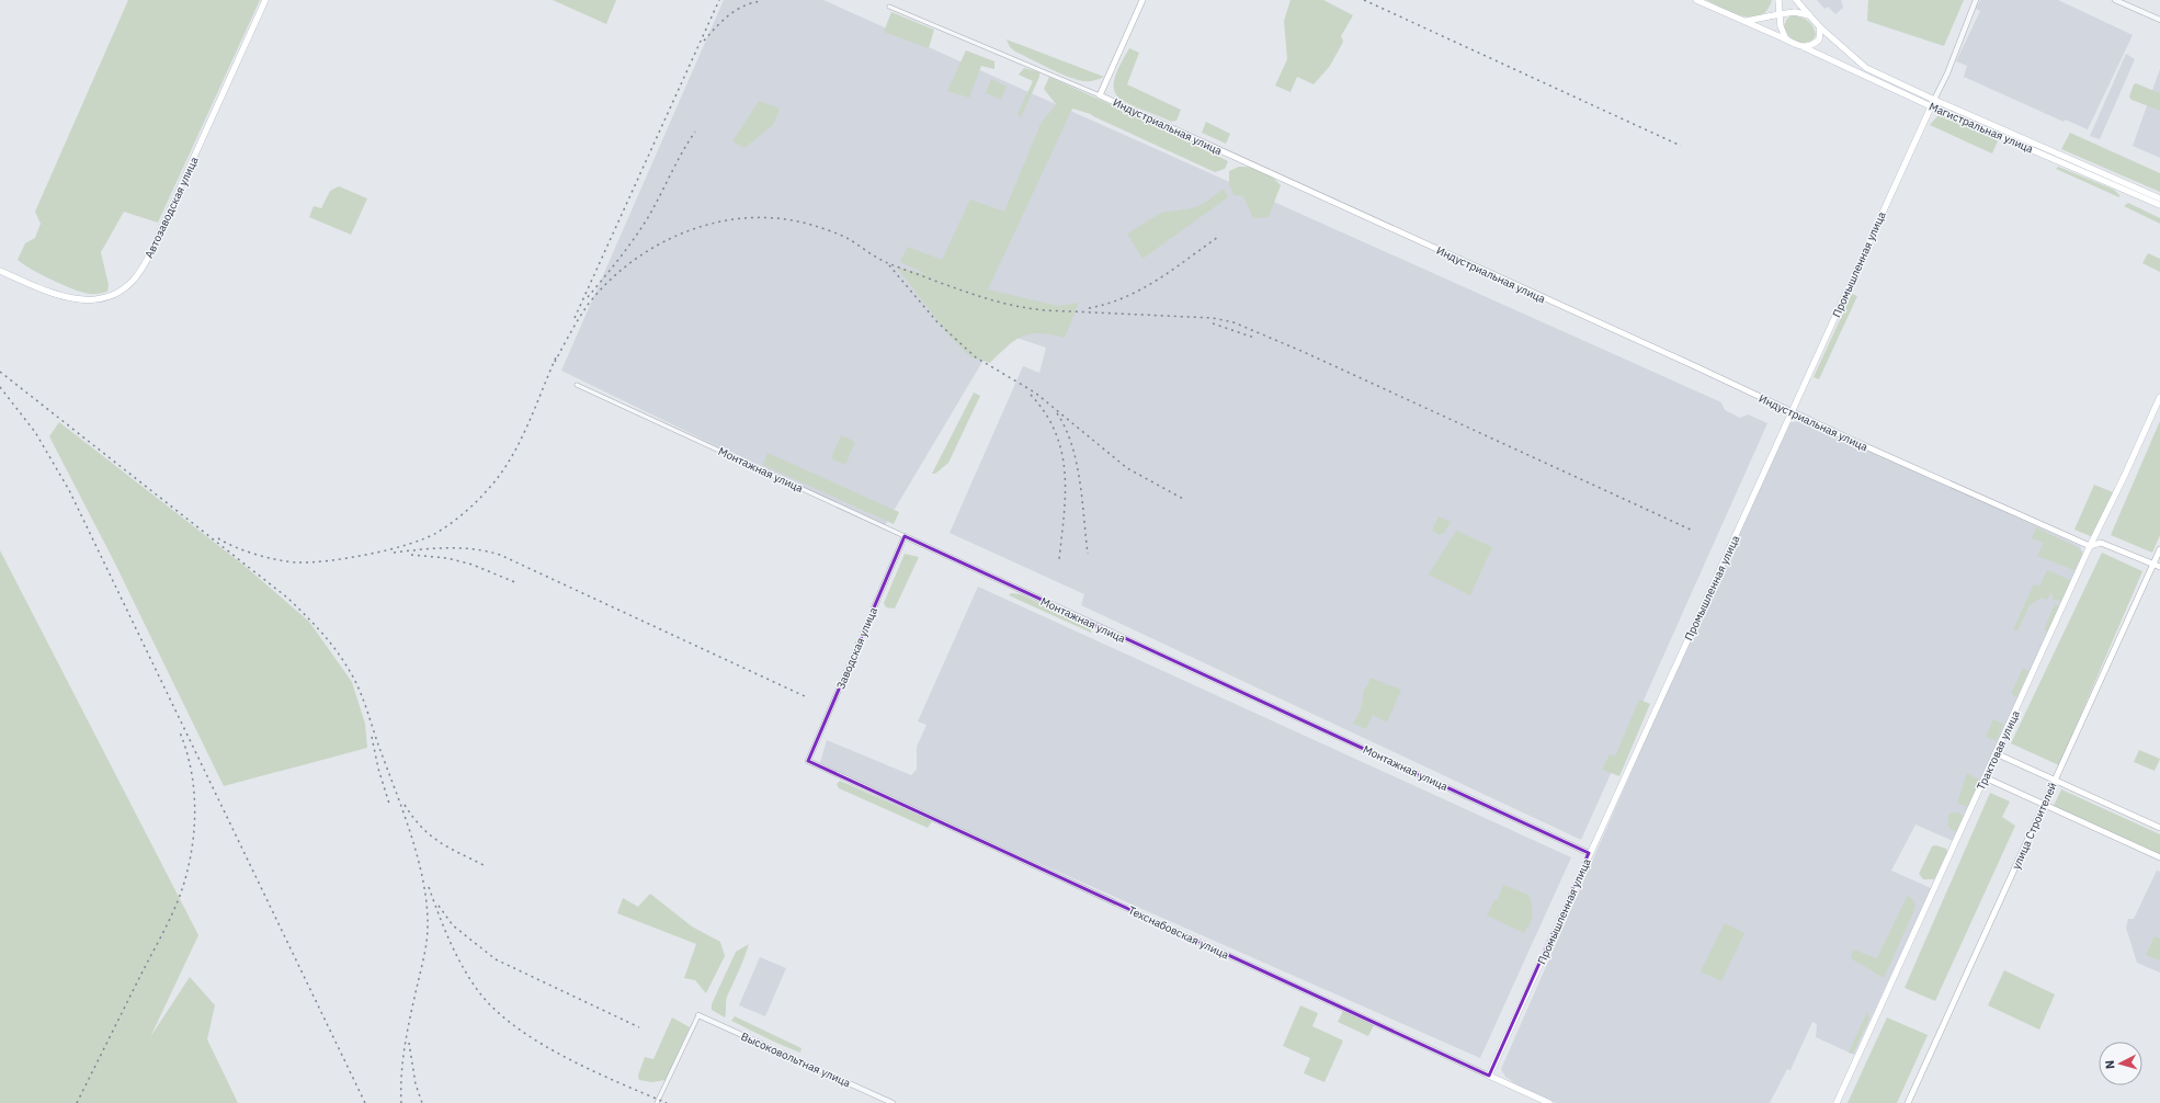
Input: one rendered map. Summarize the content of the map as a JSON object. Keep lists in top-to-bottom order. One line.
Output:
{"streets":{"main road":["Индустриальная улица","Магистральная улица","Автозаводская улица","Промышленная улица","Трактовая улица","улица Строителей","Техснабовская улица"],"street":["Монтажная улица","Заводская улица","Высоковольтная улица"]},"crossings":[["Индустриальная улица","Промышленная улица"],["Индустриальная улица","Трактовая улица"],["Магистральная улица","Промышленная улица"],["Промышленная улица","Монтажная улица"],["Промышленная улица","Техснабовская улица"],["Монтажная улица","Заводская улица"],["Заводская улица","Техснабовская улица"]],"north":"left"}
